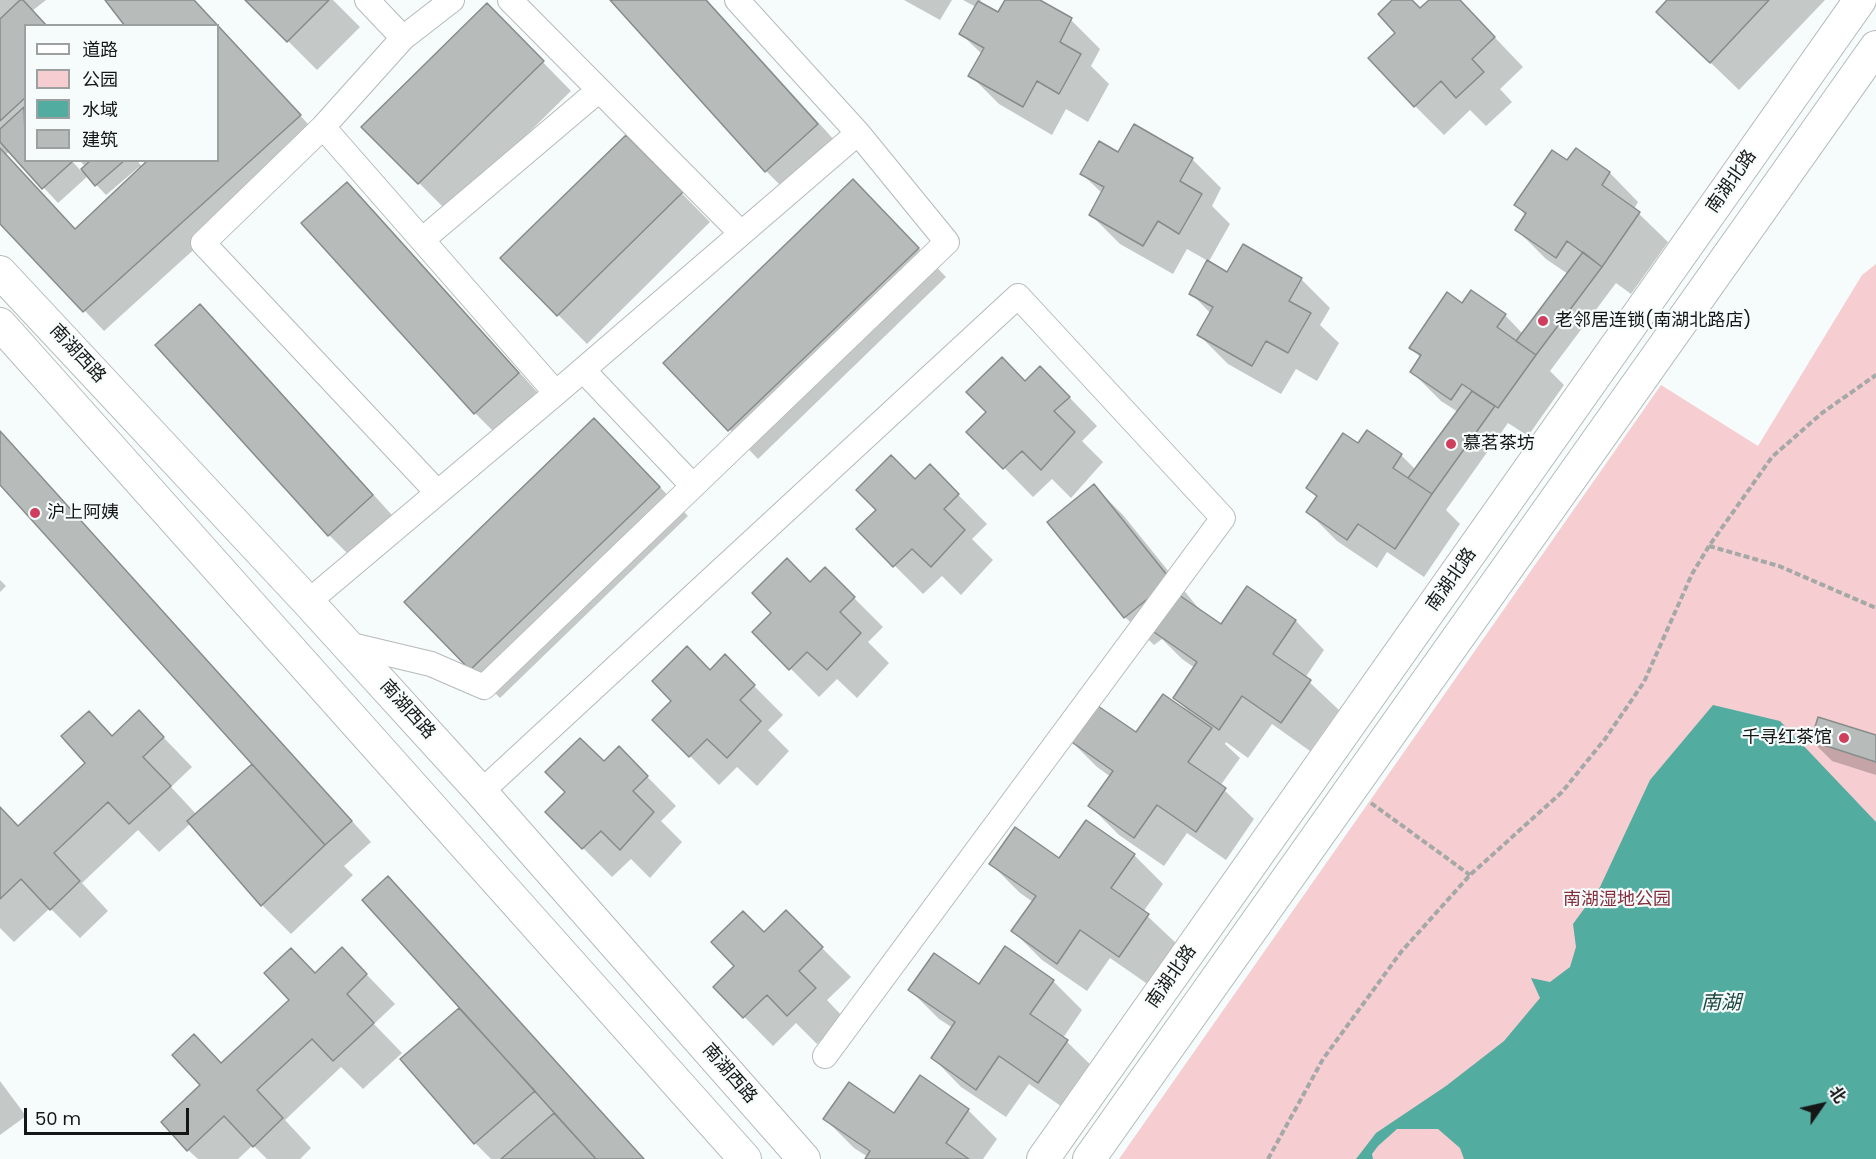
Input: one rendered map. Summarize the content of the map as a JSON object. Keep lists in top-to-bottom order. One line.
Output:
{"streets":{"main road":["南湖北路","南湖西路"]},"water":["南湖"],"parks":["南湖湿地公园"],"places":["老邻居连锁(南湖北路店)","慕茗茶坊","沪上阿姨","千寻红茶馆"],"legend":["道路","公园","水域","建筑"],"scale_bar":"50 m","north":"top right"}
